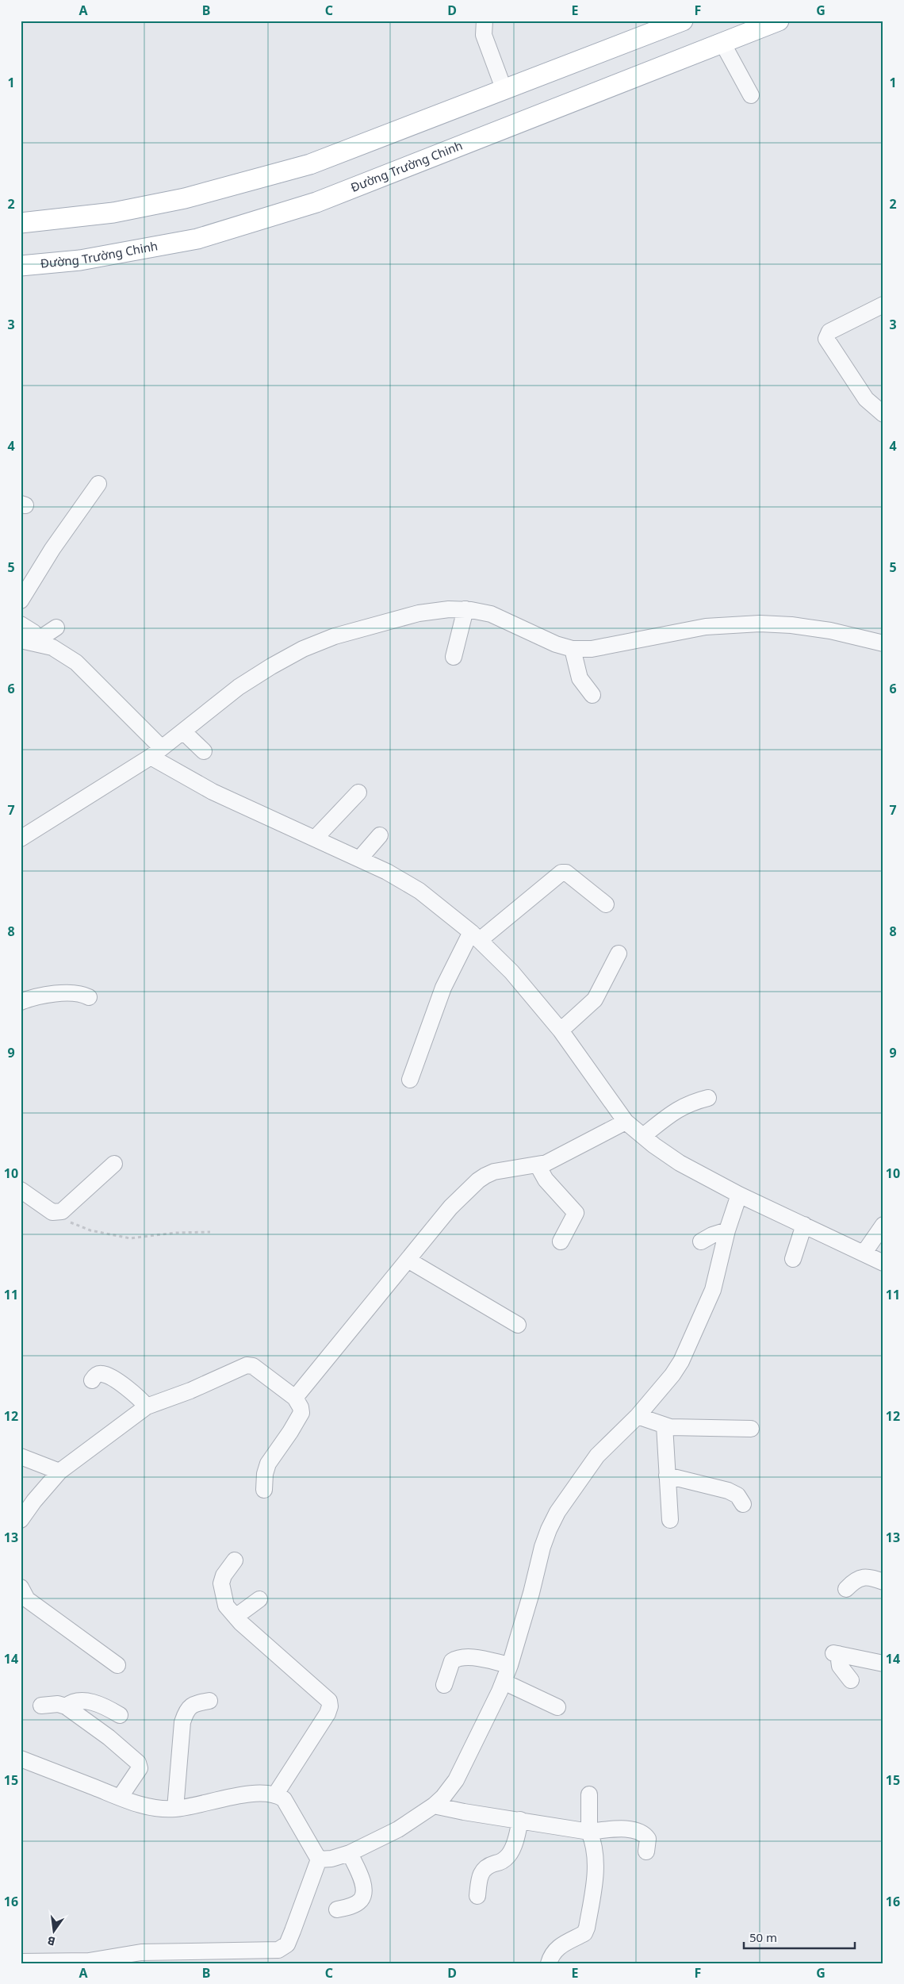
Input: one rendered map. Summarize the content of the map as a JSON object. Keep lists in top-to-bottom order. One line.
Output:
{"streets":{"main road":["Đường Trường Chinh"]},"scale_bar":"50 m","north":"bottom","grid":{"columns":["A","B","C","D","E","F","G"],"rows":["1","2","3","4","5","6","7","8","9","10","11","12","13","14","15","16"]}}
